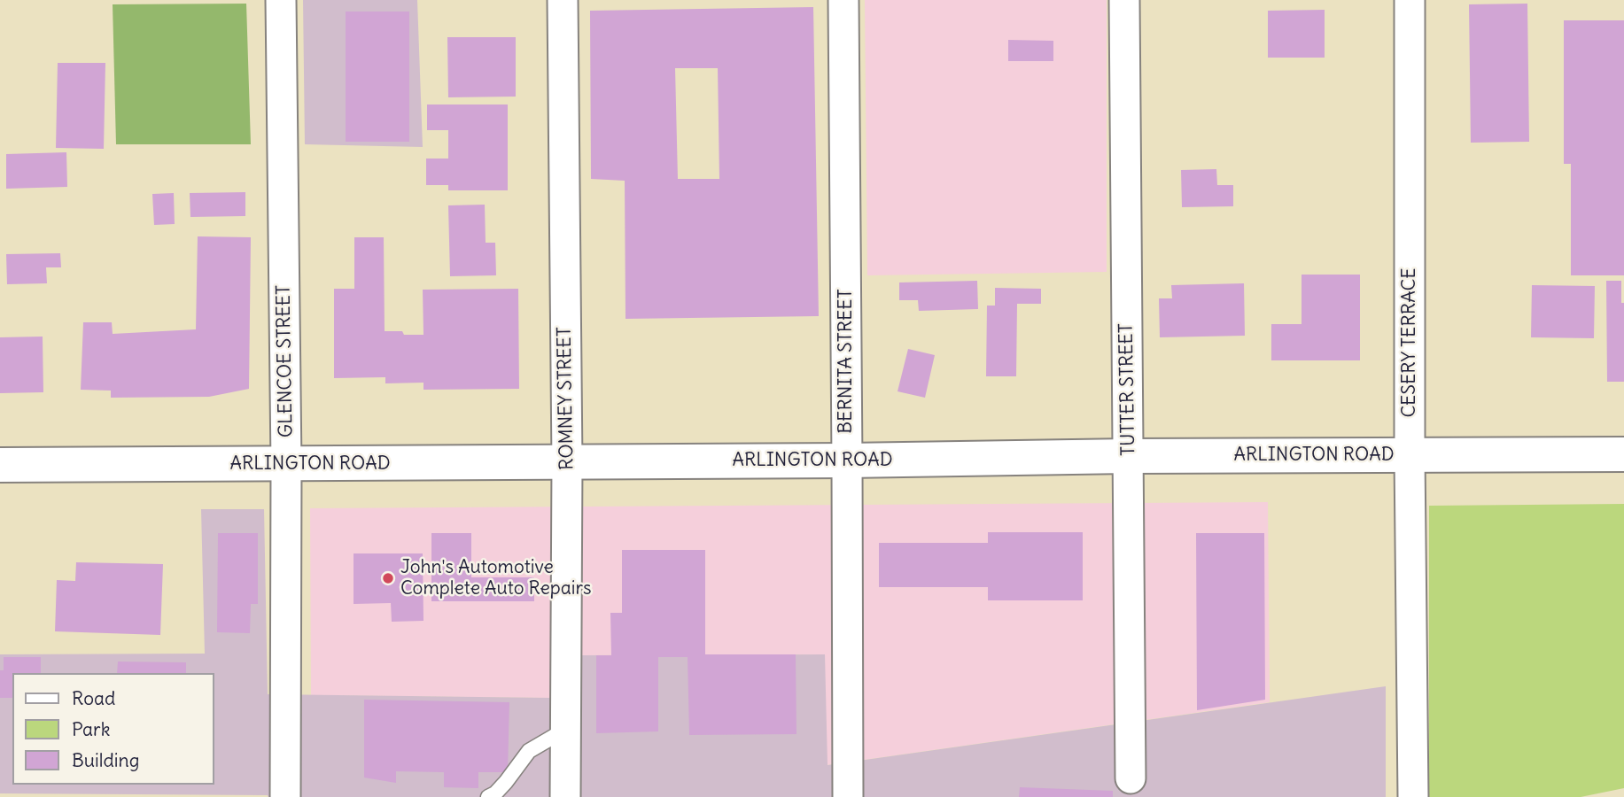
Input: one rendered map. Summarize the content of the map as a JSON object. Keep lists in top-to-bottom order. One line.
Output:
{"streets":{"main road":["ARLINGTON ROAD"],"street":["CESERY TERRACE","GLENCOE STREET","BERNITA STREET","TUTTER STREET","ROMNEY STREET"]},"crossings":[["CESERY TERRACE","ARLINGTON ROAD"],["GLENCOE STREET","ARLINGTON ROAD"],["BERNITA STREET","ARLINGTON ROAD"],["TUTTER STREET","ARLINGTON ROAD"],["ROMNEY STREET","ARLINGTON ROAD"]],"places":["John's Automotive Complete Auto Repairs"],"legend":["Road","Park","Building"]}
